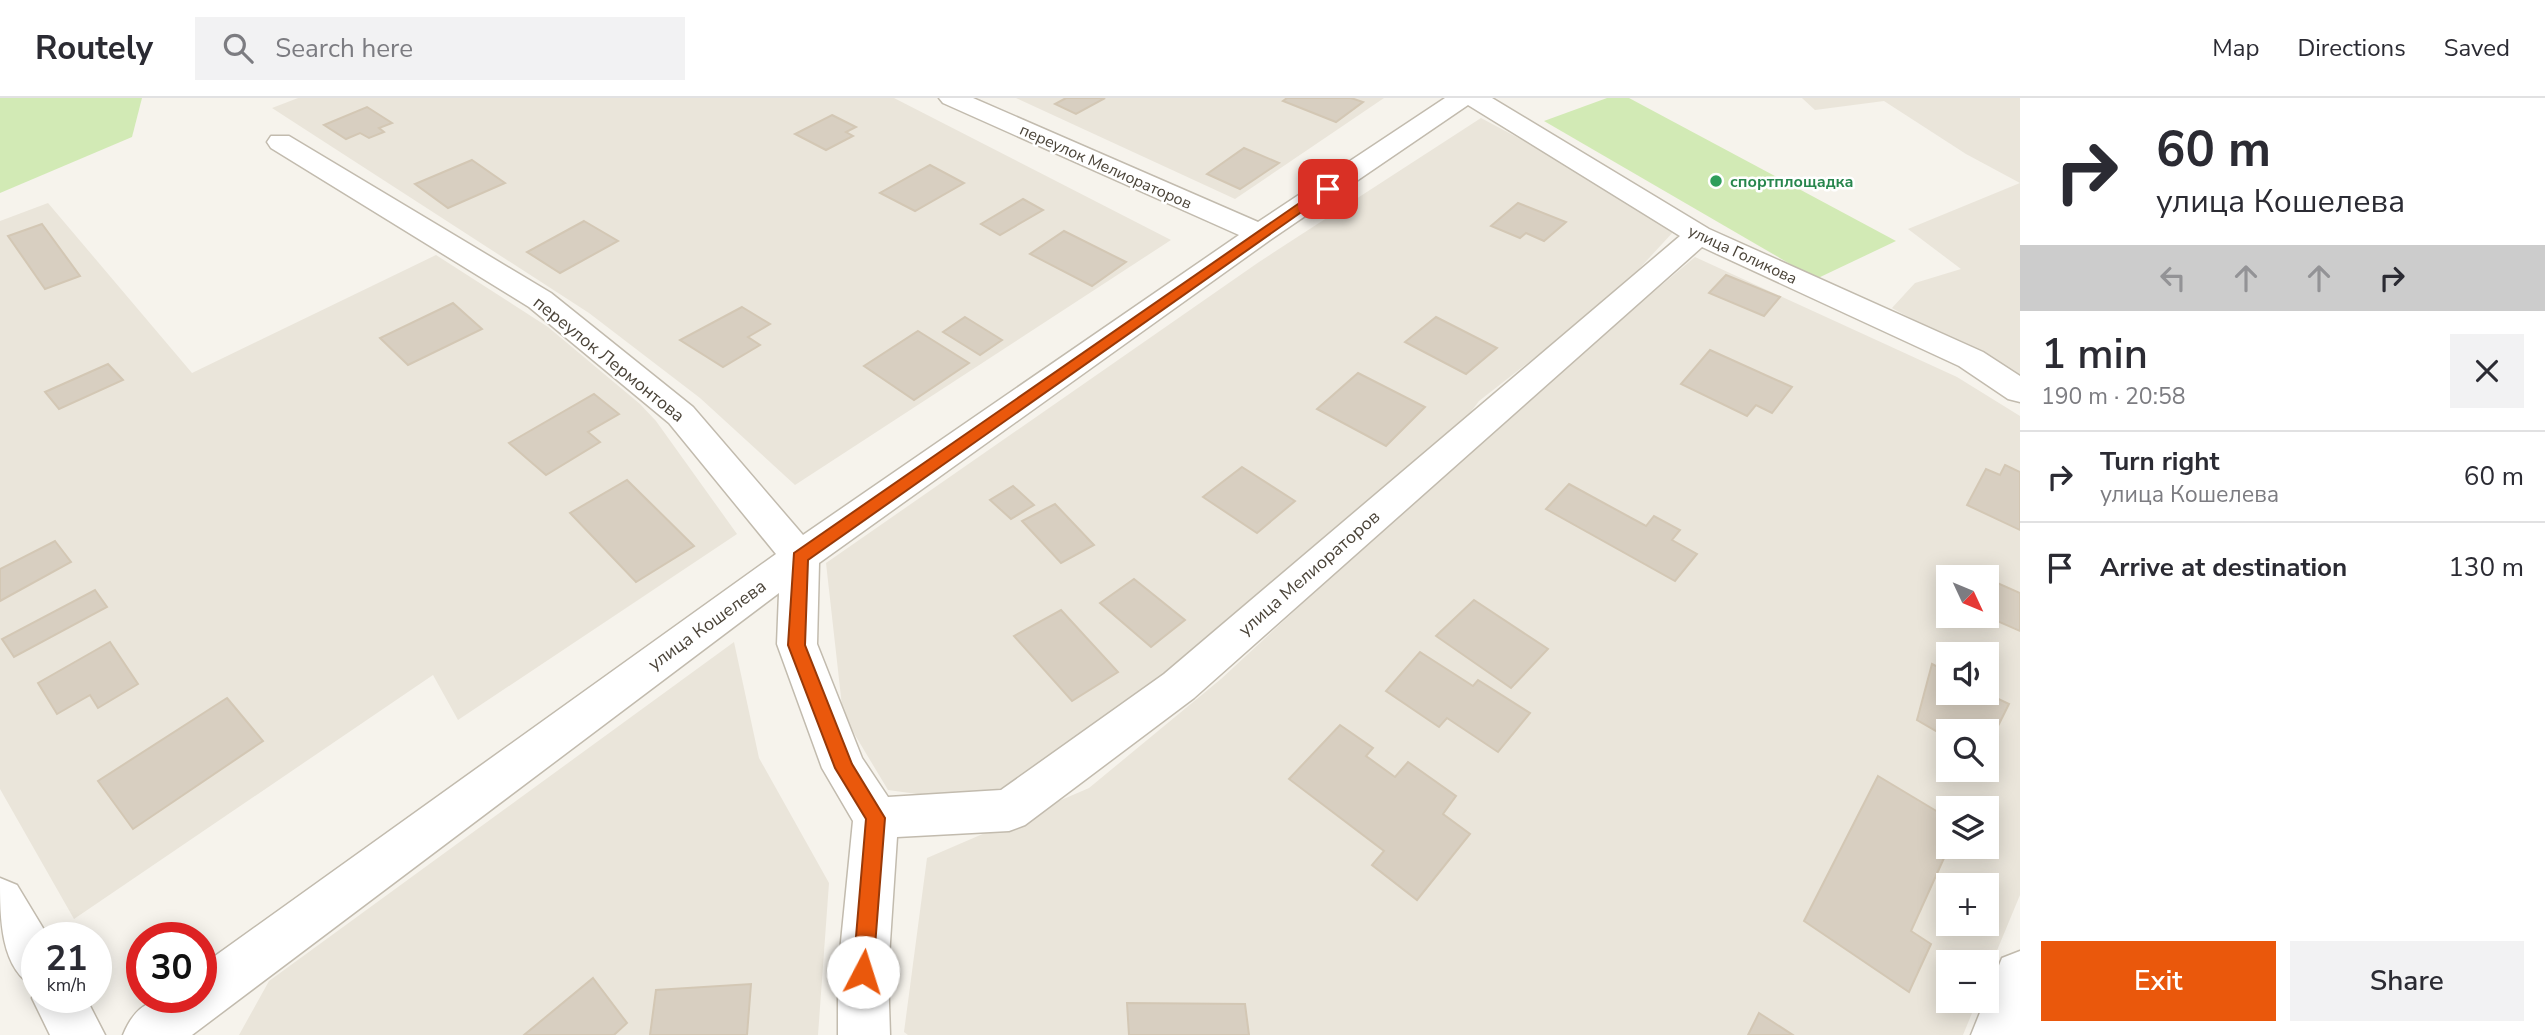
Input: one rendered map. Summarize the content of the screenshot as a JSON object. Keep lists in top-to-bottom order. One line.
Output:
{"streets":{"street":["переулок Мелиораторов","улица Голикова","переулок Лермонтова","улица Мелиораторов","улица Кошелева"]},"crossings":[["переулок Мелиораторов","улица Кошелева"],["улица Голикова","улица Мелиораторов"],["переулок Лермонтова","улица Кошелева"]],"places":["спортплощадка"],"north":"bottom right","page":{"header":"Routely","search":"Search here","nav":["Map","Directions","Saved"],"turn":["60 m","улица Кошелева"],"heading":["1 min","190 m · 20:58"],"list":[{"name":"Turn right","note":"улица Кошелева","value":"60 m"},{"name":"Arrive at destination","value":"130 m"}],"map_buttons":["+","−"],"speed":"21 km/h","limit":"30","buttons":["Exit","Share"]}}
